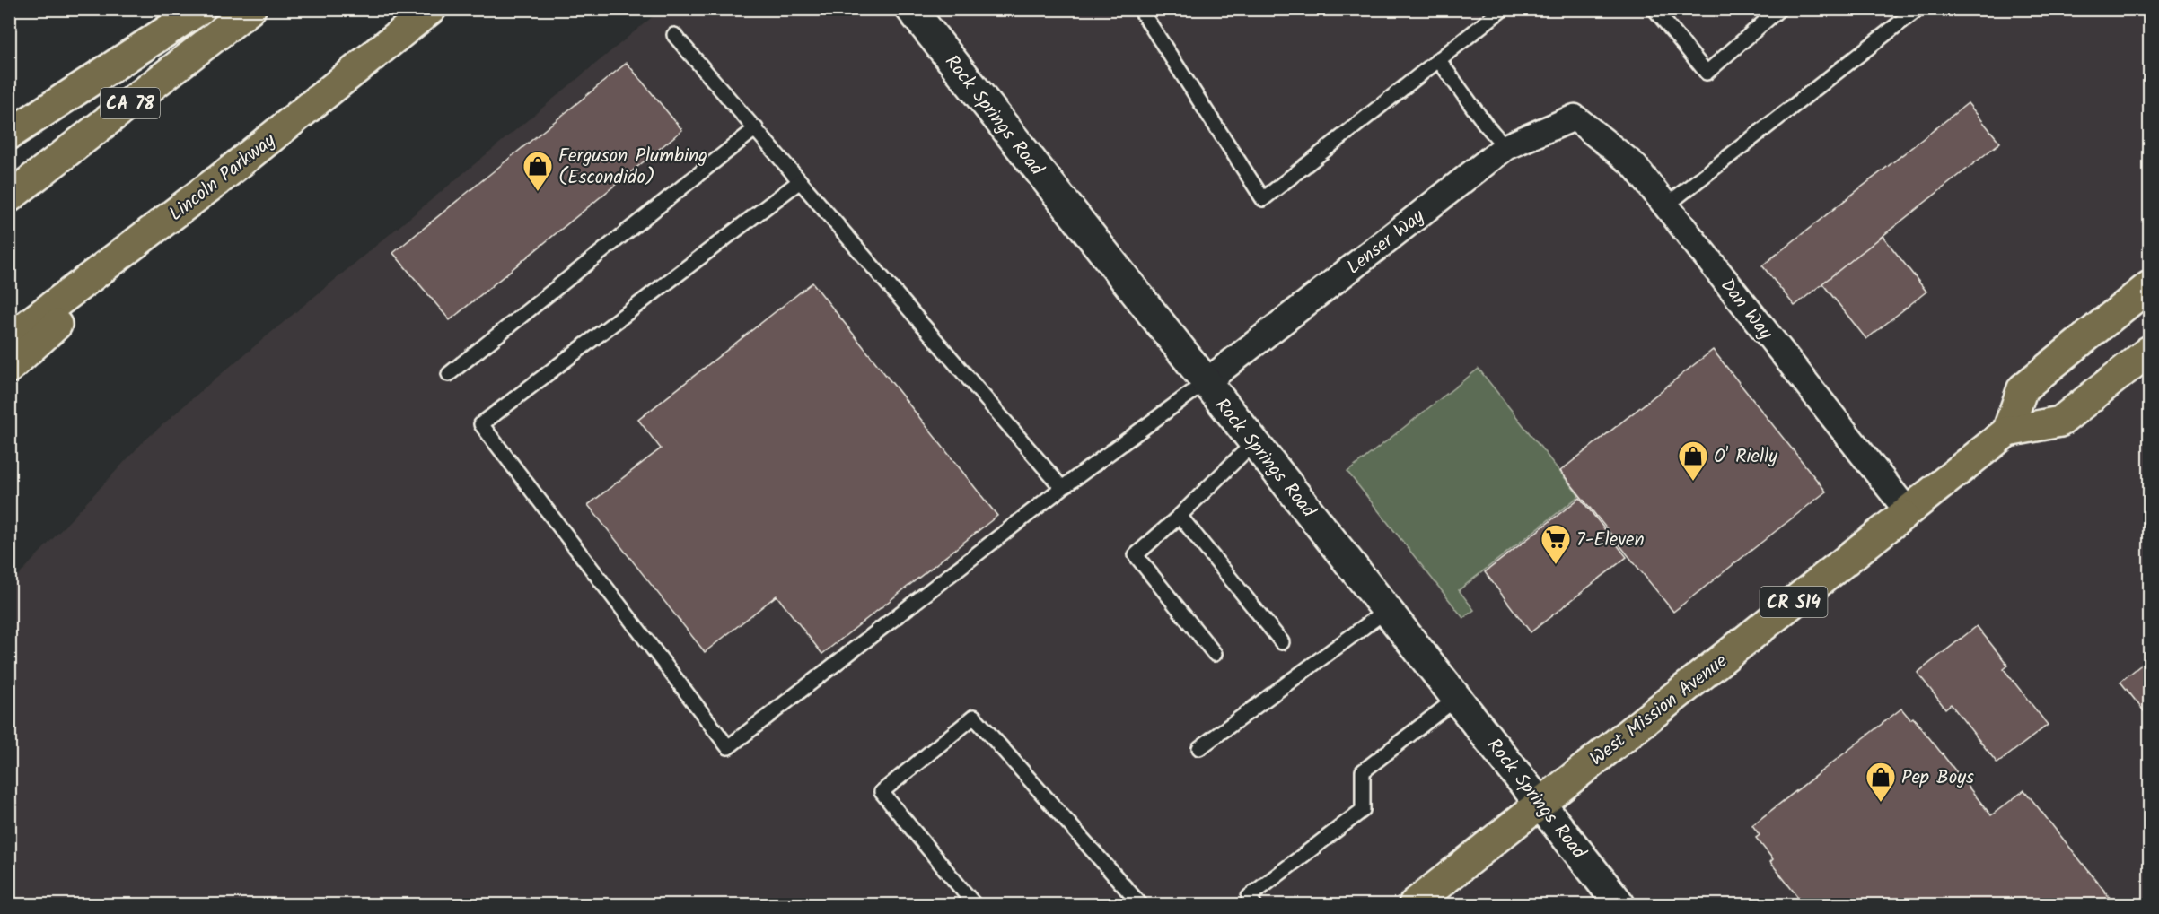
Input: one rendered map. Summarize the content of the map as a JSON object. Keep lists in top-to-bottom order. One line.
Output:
{"streets":{"main road":["CA 78","Lincoln Parkway","CR S14","West Mission Avenue"],"street":["Rock Springs Road","Lenser Way","Dan Way"]},"crossings":[["Rock Springs Road","Lenser Way"],["Rock Springs Road","West Mission Avenue"],["Lenser Way","Dan Way"],["Dan Way","West Mission Avenue"]],"places":{"shop":["Ferguson Plumbing (Escondido)","O' Rielly","Pep Boys"],"supermarket":["7-Eleven"]}}
